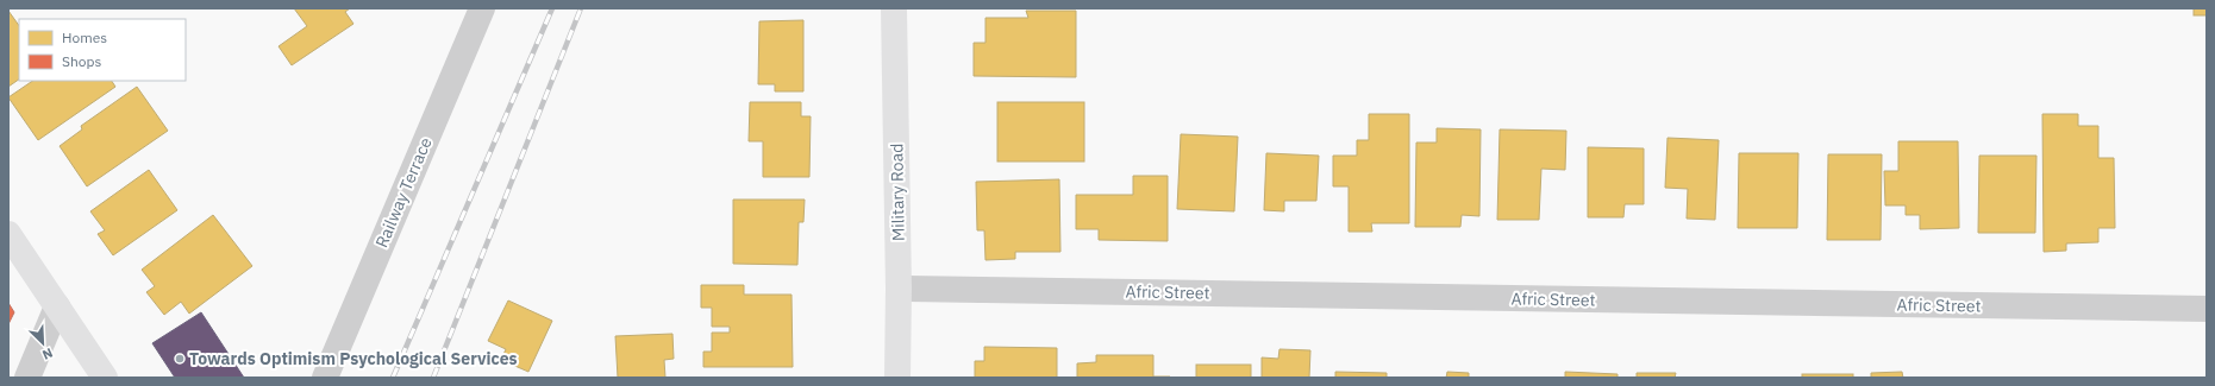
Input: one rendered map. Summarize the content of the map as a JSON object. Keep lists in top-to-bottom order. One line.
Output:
{"streets":{"main road":["Military Road"],"street":["Railway Terrace","Afric Street"]},"crossings":[["Military Road","Afric Street"]],"places":["Towards Optimism Psychological Services"],"legend":["Homes","Shops"],"north":"bottom right"}
